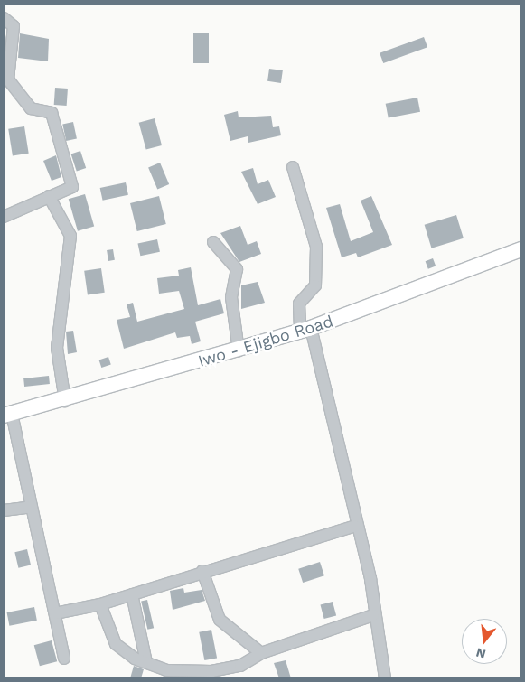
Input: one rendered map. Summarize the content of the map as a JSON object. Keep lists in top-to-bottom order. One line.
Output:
{"streets":{"main road":["Iwo - Ejigbo Road"]},"north":"bottom"}
